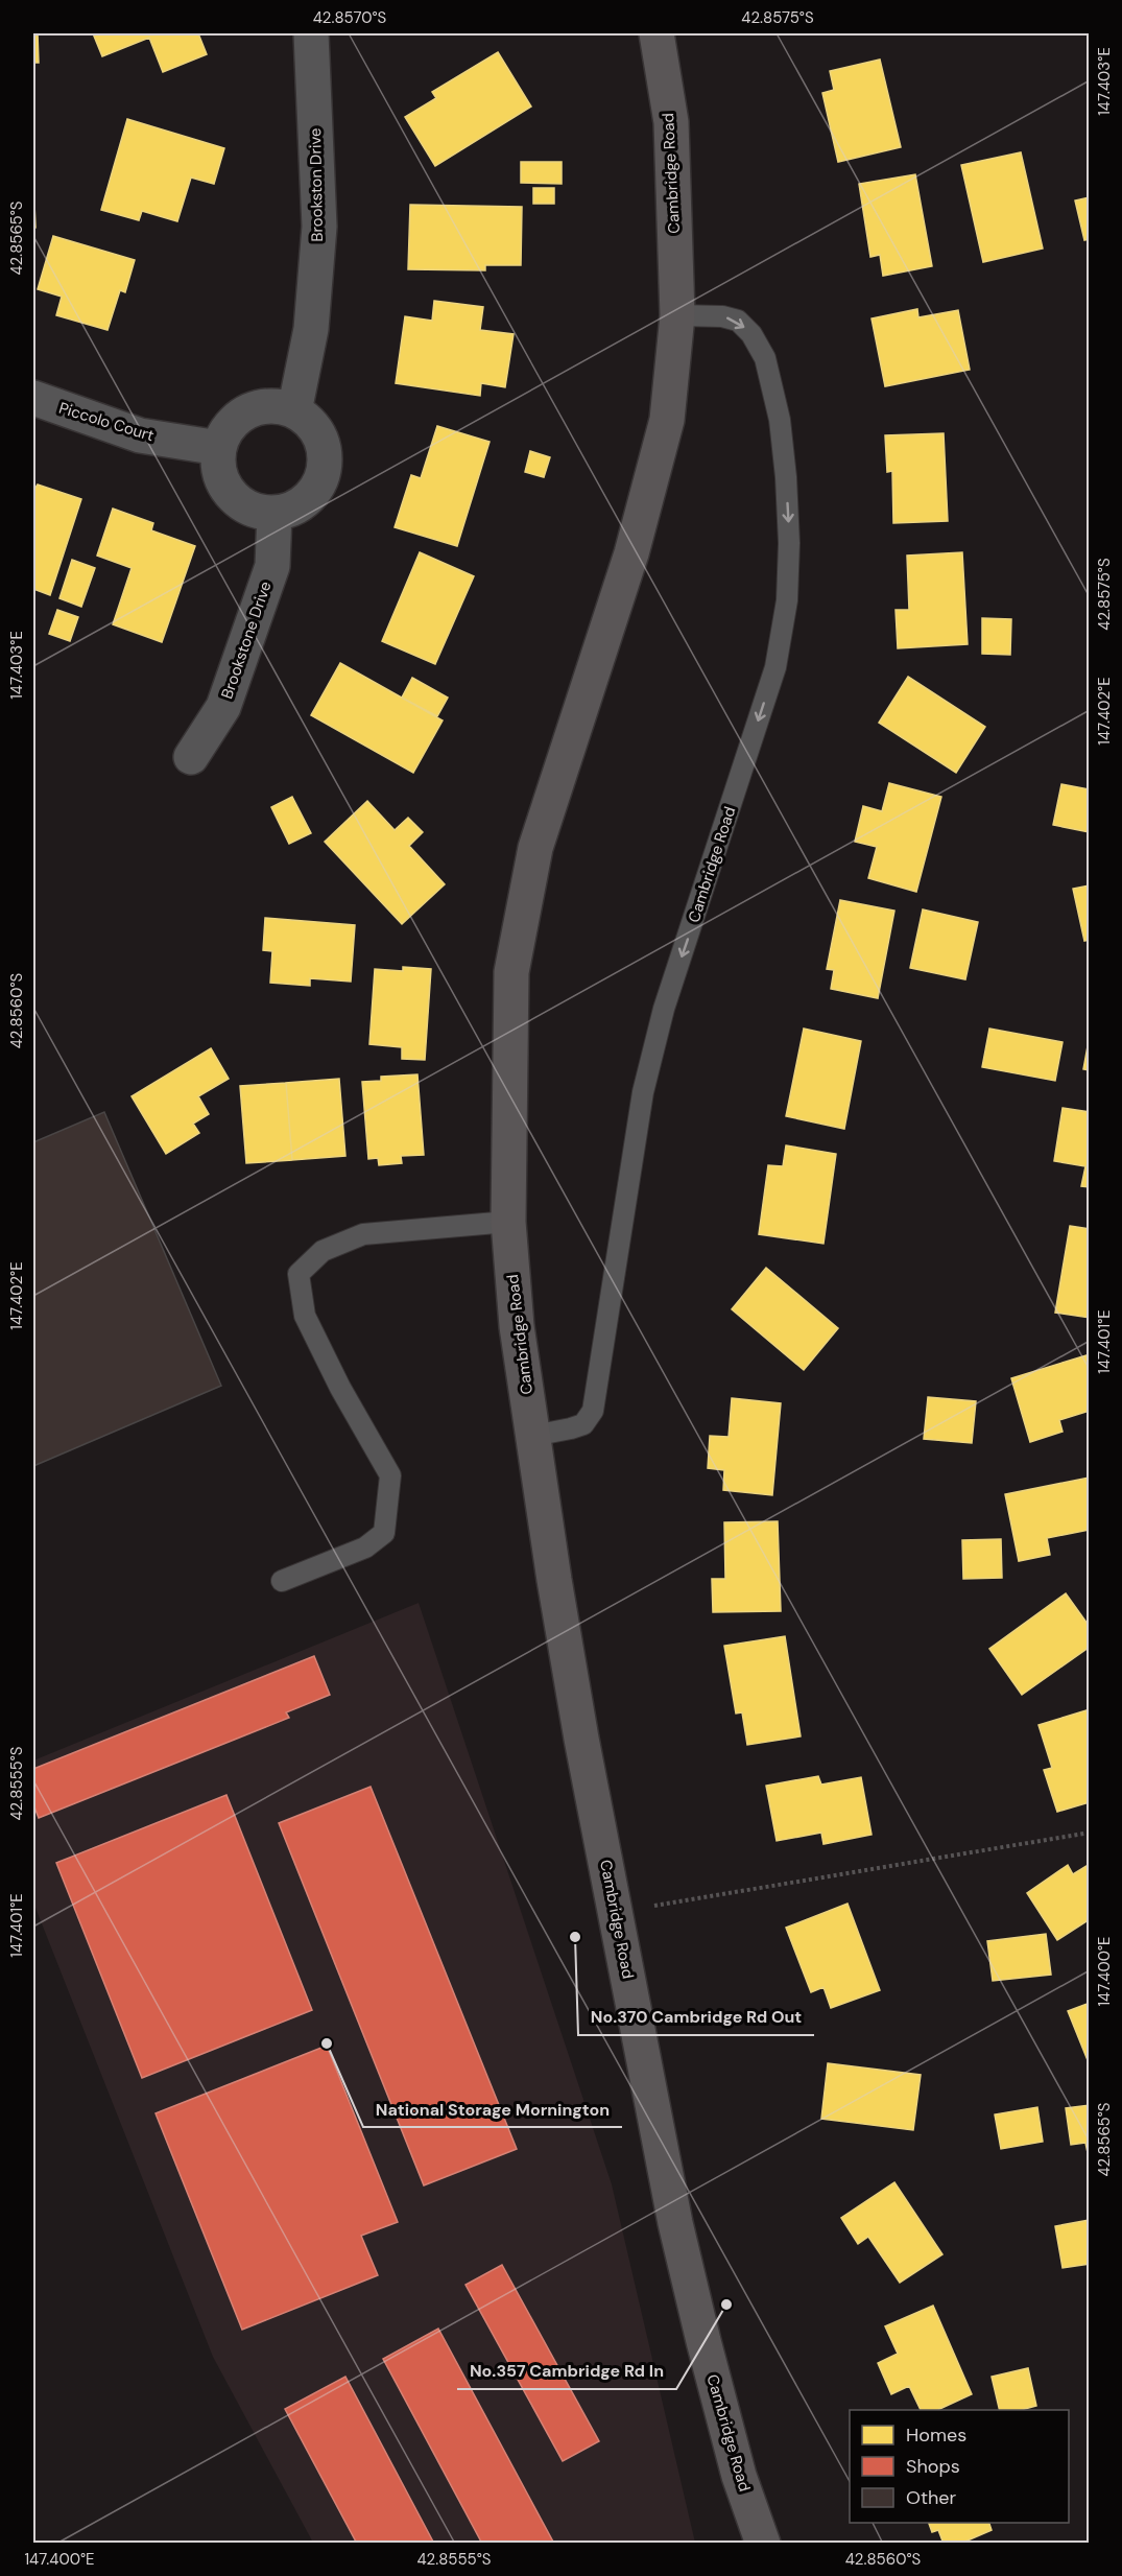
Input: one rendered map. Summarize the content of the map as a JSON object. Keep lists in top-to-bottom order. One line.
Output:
{"streets":{"main road":["Cambridge Road"],"street":["Brookston Drive","Piccolo Court","Brookstone Drive"]},"crossings":[["Brookston Drive","Piccolo Court"],["Brookston Drive","Brookstone Drive"],["Piccolo Court","Brookstone Drive"]],"places":["No.370 Cambridge Rd Out","National Storage Mornington","No.357 Cambridge Rd In"],"legend":["Homes","Shops","Other"],"coordinates":["42.8570°S","42.8575°S","147.403°E","42.8565°S","147.402°E","42.8560°S","147.401°E","42.8555°S","147.400°E"]}
